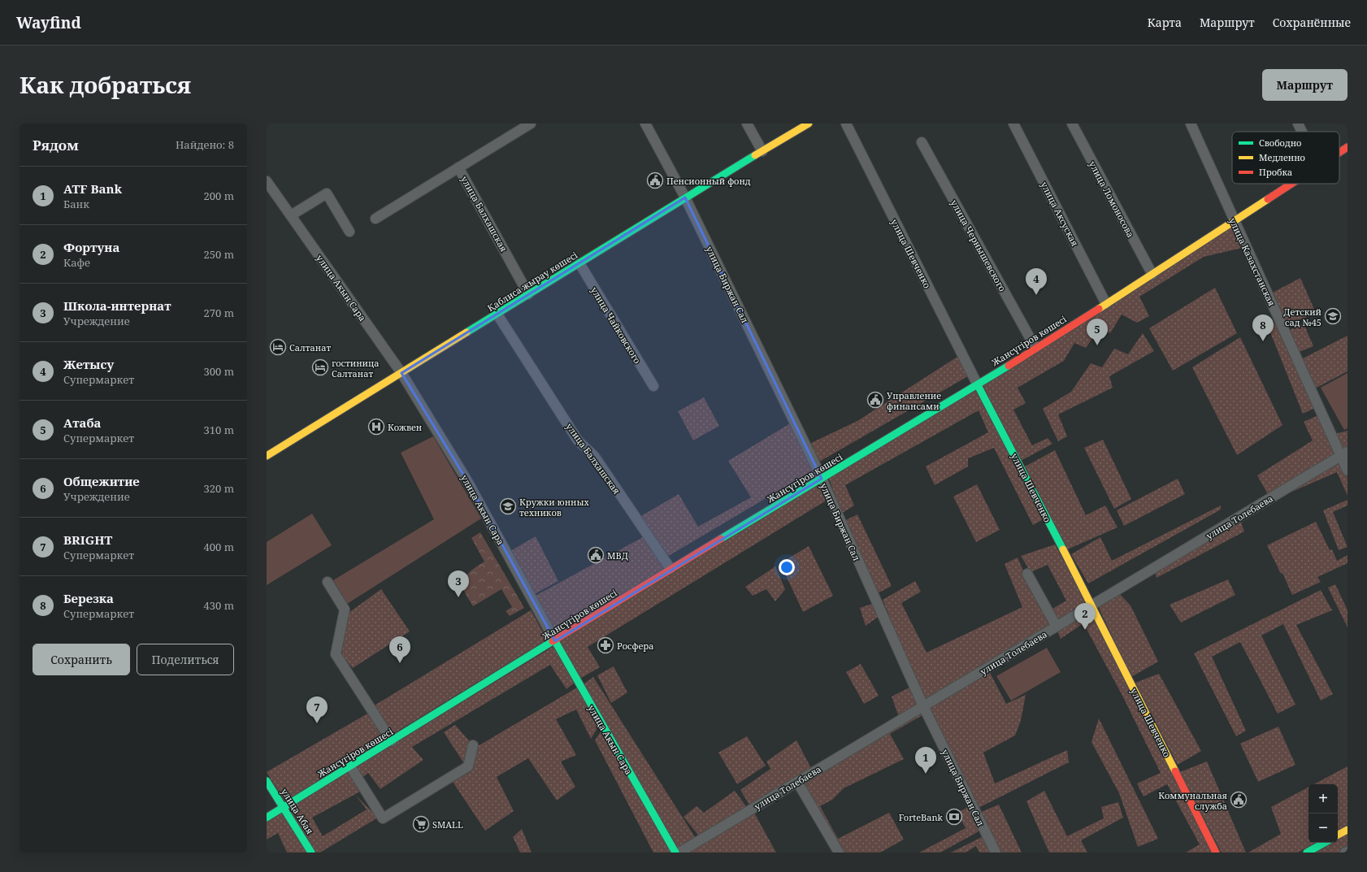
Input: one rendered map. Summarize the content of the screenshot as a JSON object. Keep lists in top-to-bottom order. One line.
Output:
{"streets":{"main road":["улица Шевченко","Қаблиса жырау көшесі","улица Акын Сара","Жансүгіров көшесі","улица Абая"],"street":["улица Ломоносова","улица Балхашская","улица Аксуская","улица Чернышевского","улица Казахстанская","улица Биржан Сал","улица Чайковского","улица Толебаева"]},"crossings":[["улица Ломоносова","Жансүгіров көшесі"],["улица Балхашская","Қаблиса жырау көшесі"],["улица Балхашская","Жансүгіров көшесі"],["улица Аксуская","Жансүгіров көшесі"],["улица Чернышевского","Жансүгіров көшесі"],["улица Шевченко","Жансүгіров көшесі"],["улица Шевченко","улица Толебаева"],["улица Казахстанская","Жансүгіров көшесі"],["улица Казахстанская","улица Толебаева"],["Қаблиса жырау көшесі","улица Биржан Сал"],["Қаблиса жырау көшесі","улица Акын Сара"],["Қаблиса жырау көшесі","улица Чайковского"],["улица Биржан Сал","Жансүгіров көшесі"],["улица Биржан Сал","улица Толебаева"],["улица Акын Сара","Жансүгіров көшесі"],["Жансүгіров көшесі","улица Абая"]],"places":{"public building":["Пенсионный фонд","Управление финансами","МВД","Коммунальная служба"],"school or university":["Детский сад №45","Кружки юнных техников"],"hotel":["Салтанат","гостиница Салтанат"],"hospital":["Кожвен"],"pharmacy":["Росфера"],"bank":["ForteBank"],"supermarket":["SMALL"]},"legend":["Свободно","Медленно","Пробка"],"page":{"header":"Wayfind","nav":["Карта","Маршрут","Сохранённые"],"title":"Как добраться","buttons":["Маршрут",["Сохранить","Поделиться"]],"heading":["Рядом","Найдено: 8"],"list":[{"mark":"1","name":"ATF Bank","note":"Банк","value":"200 m"},{"mark":"2","name":"Фортуна","note":"Кафе","value":"250 m"},{"mark":"3","name":"Школа-интернат","note":"Учреждение","value":"270 m"},{"mark":"4","name":"Жетысу","note":"Супермаркет","value":"300 m"},{"mark":"5","name":"Атаба","note":"Супермаркет","value":"310 m"},{"mark":"6","name":"Общежитие","note":"Учреждение","value":"320 m"},{"mark":"7","name":"BRIGHT","note":"Супермаркет","value":"400 m"},{"mark":"8","name":"Березка","note":"Супермаркет","value":"430 m"}],"pins":["4","8","5","3","2","6","7","1"],"map_buttons":["+","−"]}}
